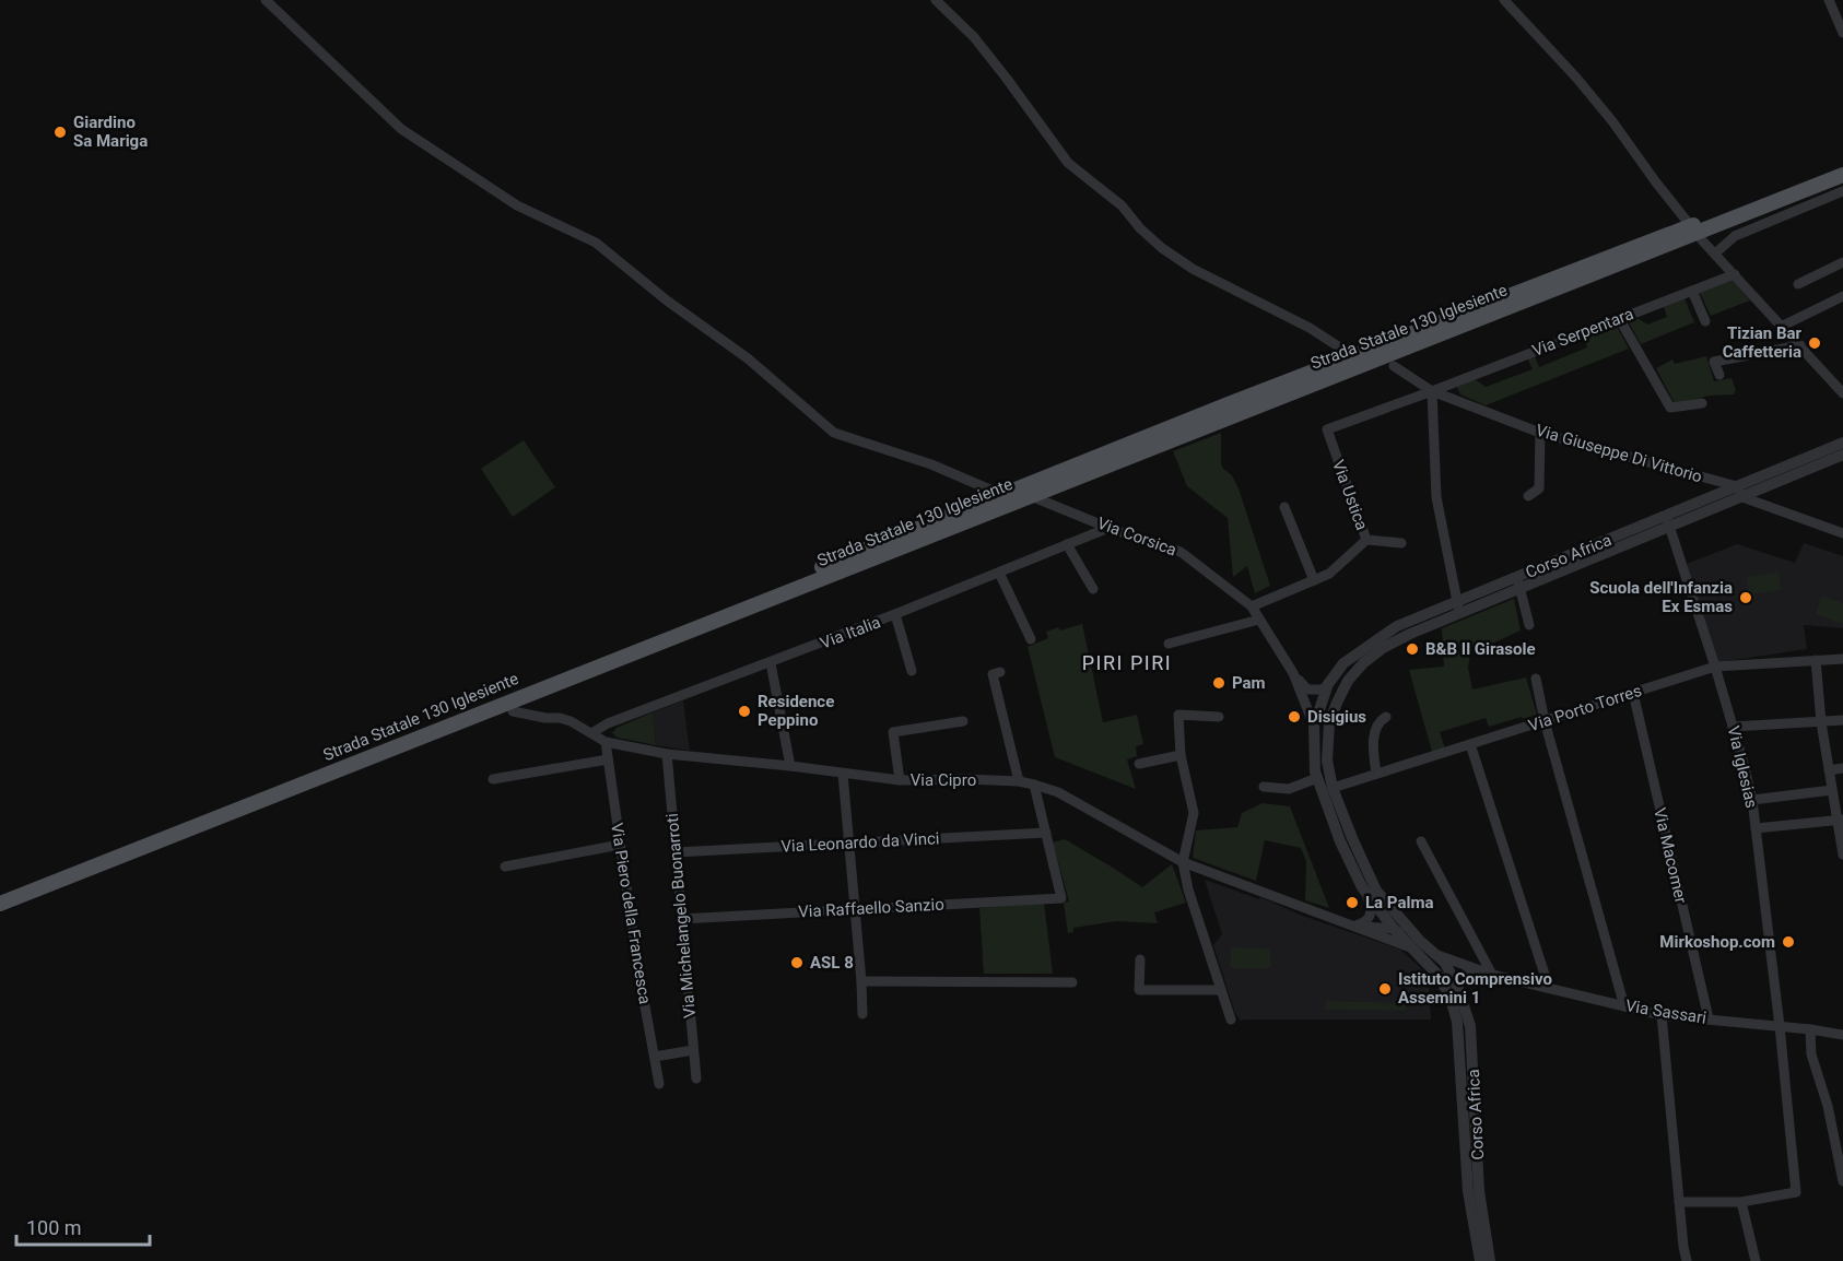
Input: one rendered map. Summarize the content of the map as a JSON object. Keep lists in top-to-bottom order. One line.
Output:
{"streets":{"main road":["Strada Statale 130 Iglesiente"],"street":["Via Serpentara","Via Giuseppe Di Vittorio","Via Ustica","Via Corsica","Corso Africa","Via Italia","Via Porto Torres","Via Iglesias","Via Cipro","Via Leonardo da Vinci","Via Macomer","Via Raffaello Sanzio","Via Piero della Francesca","Via Michelangelo Buonarroti","Via Sassari"]},"crossings":[["Strada Statale 130 Iglesiente","Via Corsica"],["Via Serpentara","Via Giuseppe Di Vittorio"],["Via Serpentara","Via Ustica"],["Via Giuseppe Di Vittorio","Via Ustica"],["Via Giuseppe Di Vittorio","Corso Africa"],["Via Ustica","Via Corsica"],["Via Corsica","Corso Africa"],["Via Corsica","Via Italia"],["Corso Africa","Via Porto Torres"],["Corso Africa","Via Iglesias"],["Corso Africa","Via Cipro"],["Corso Africa","Via Sassari"],["Via Italia","Via Cipro"],["Via Porto Torres","Via Iglesias"],["Via Porto Torres","Via Macomer"],["Via Iglesias","Via Sassari"],["Via Cipro","Via Piero della Francesca"],["Via Cipro","Via Michelangelo Buonarroti"],["Via Cipro","Via Sassari"],["Via Leonardo da Vinci","Via Raffaello Sanzio"],["Via Leonardo da Vinci","Via Michelangelo Buonarroti"],["Via Macomer","Via Sassari"],["Via Raffaello Sanzio","Via Michelangelo Buonarroti"]],"districts":["PIRI PIRI"],"places":["Giardino Sa Mariga","Tizian Bar Caffetteria","Scuola dell'Infanzia Ex Esmas","B&B Il Girasole","Pam","Residence Peppino","Disigius","La Palma","Mirkoshop.com","ASL 8","Istituto Comprensivo Assemini 1"],"scale_bar":"100 m"}
